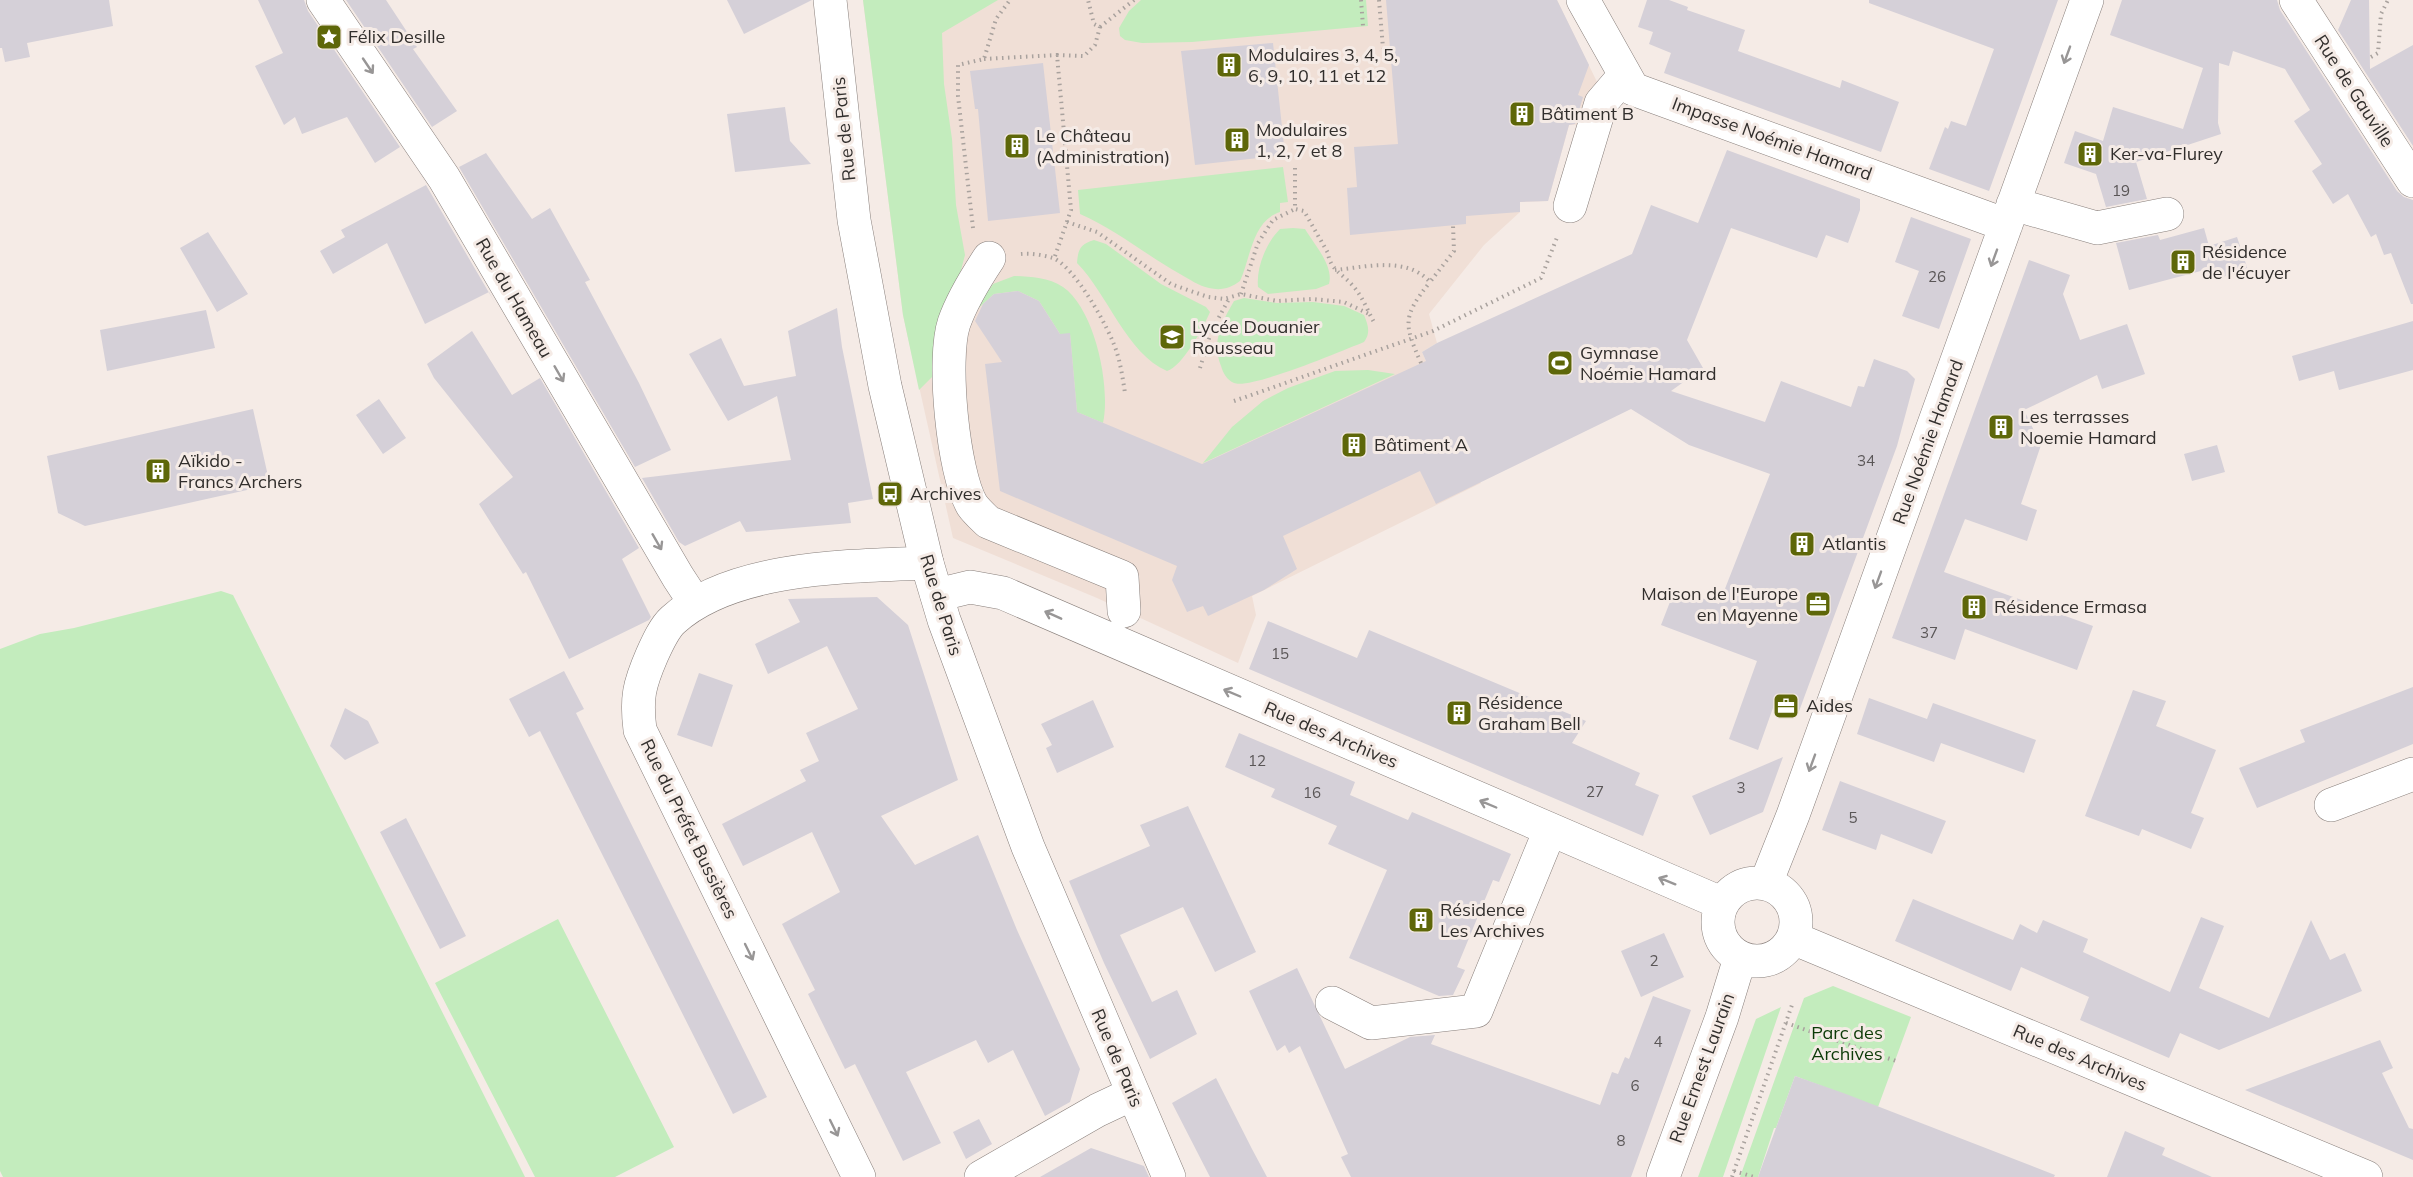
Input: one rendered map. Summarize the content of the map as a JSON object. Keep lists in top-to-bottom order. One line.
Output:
{"streets":{"street":["Rue de Gauville","Rue de Paris","Impasse Noémie Hamard","Rue du Hameau","Rue Noémie Hamard","Rue des Archives","Rue du Préfet Bussières","Rue Ernest Laurain"]},"crossings":[["Rue de Paris","Rue des Archives"],["Rue de Paris","Rue du Préfet Bussières"],["Impasse Noémie Hamard","Rue Noémie Hamard"],["Rue du Hameau","Rue du Préfet Bussières"],["Rue Noémie Hamard","Rue des Archives"],["Rue Noémie Hamard","Rue Ernest Laurain"],["Rue des Archives","Rue Ernest Laurain"]],"one_way":["Rue du Hameau","Rue Noémie Hamard","Rue des Archives","Rue du Préfet Bussières"],"parks":["Parc des Archives"],"places":{"place":["Félix Desille"],"building":["Modulaires 3, 4, 5, 6, 9, 10, 11 et 12","Bâtiment B","Modulaires 1, 2, 7 et 8","Le Château (Administration)","Ker-va-Flurey","Résidence de l'écuyer","Les terrasses Noemie Hamard","Bâtiment A","Aïkido - Francs Archers","Atlantis","Résidence Ermasa","Résidence Graham Bell","Résidence Les Archives"],"school or university":["Lycée Douanier Rousseau"],"sports":["Gymnase Noémie Hamard"],"bus stop":["Archives"],"office":["Maison de l'Europe en Mayenne","Aides"]},"house_numbers":["19","26","34","37","15","12","3","27","16","5","2","4","6","8"]}
